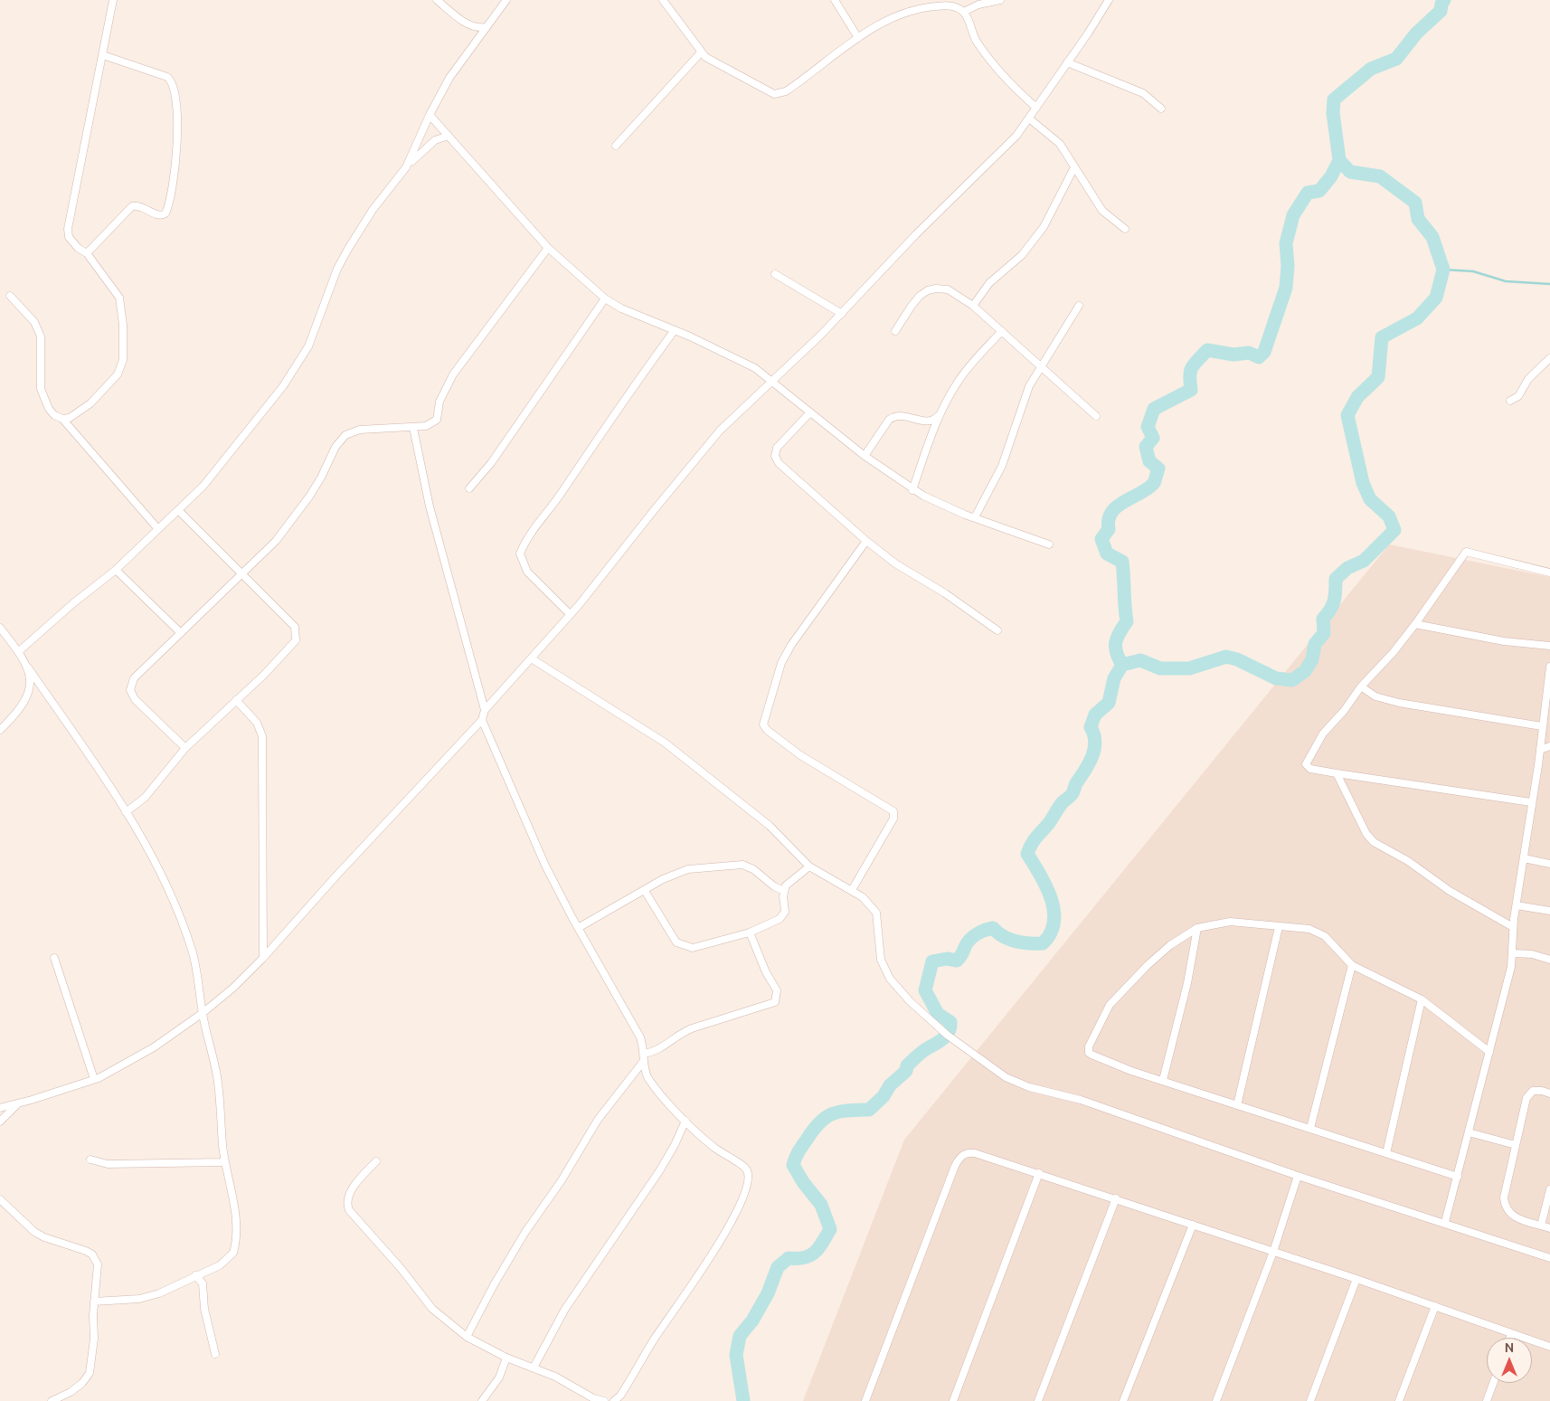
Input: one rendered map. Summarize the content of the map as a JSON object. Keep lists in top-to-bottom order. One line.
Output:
{"north":"top"}
